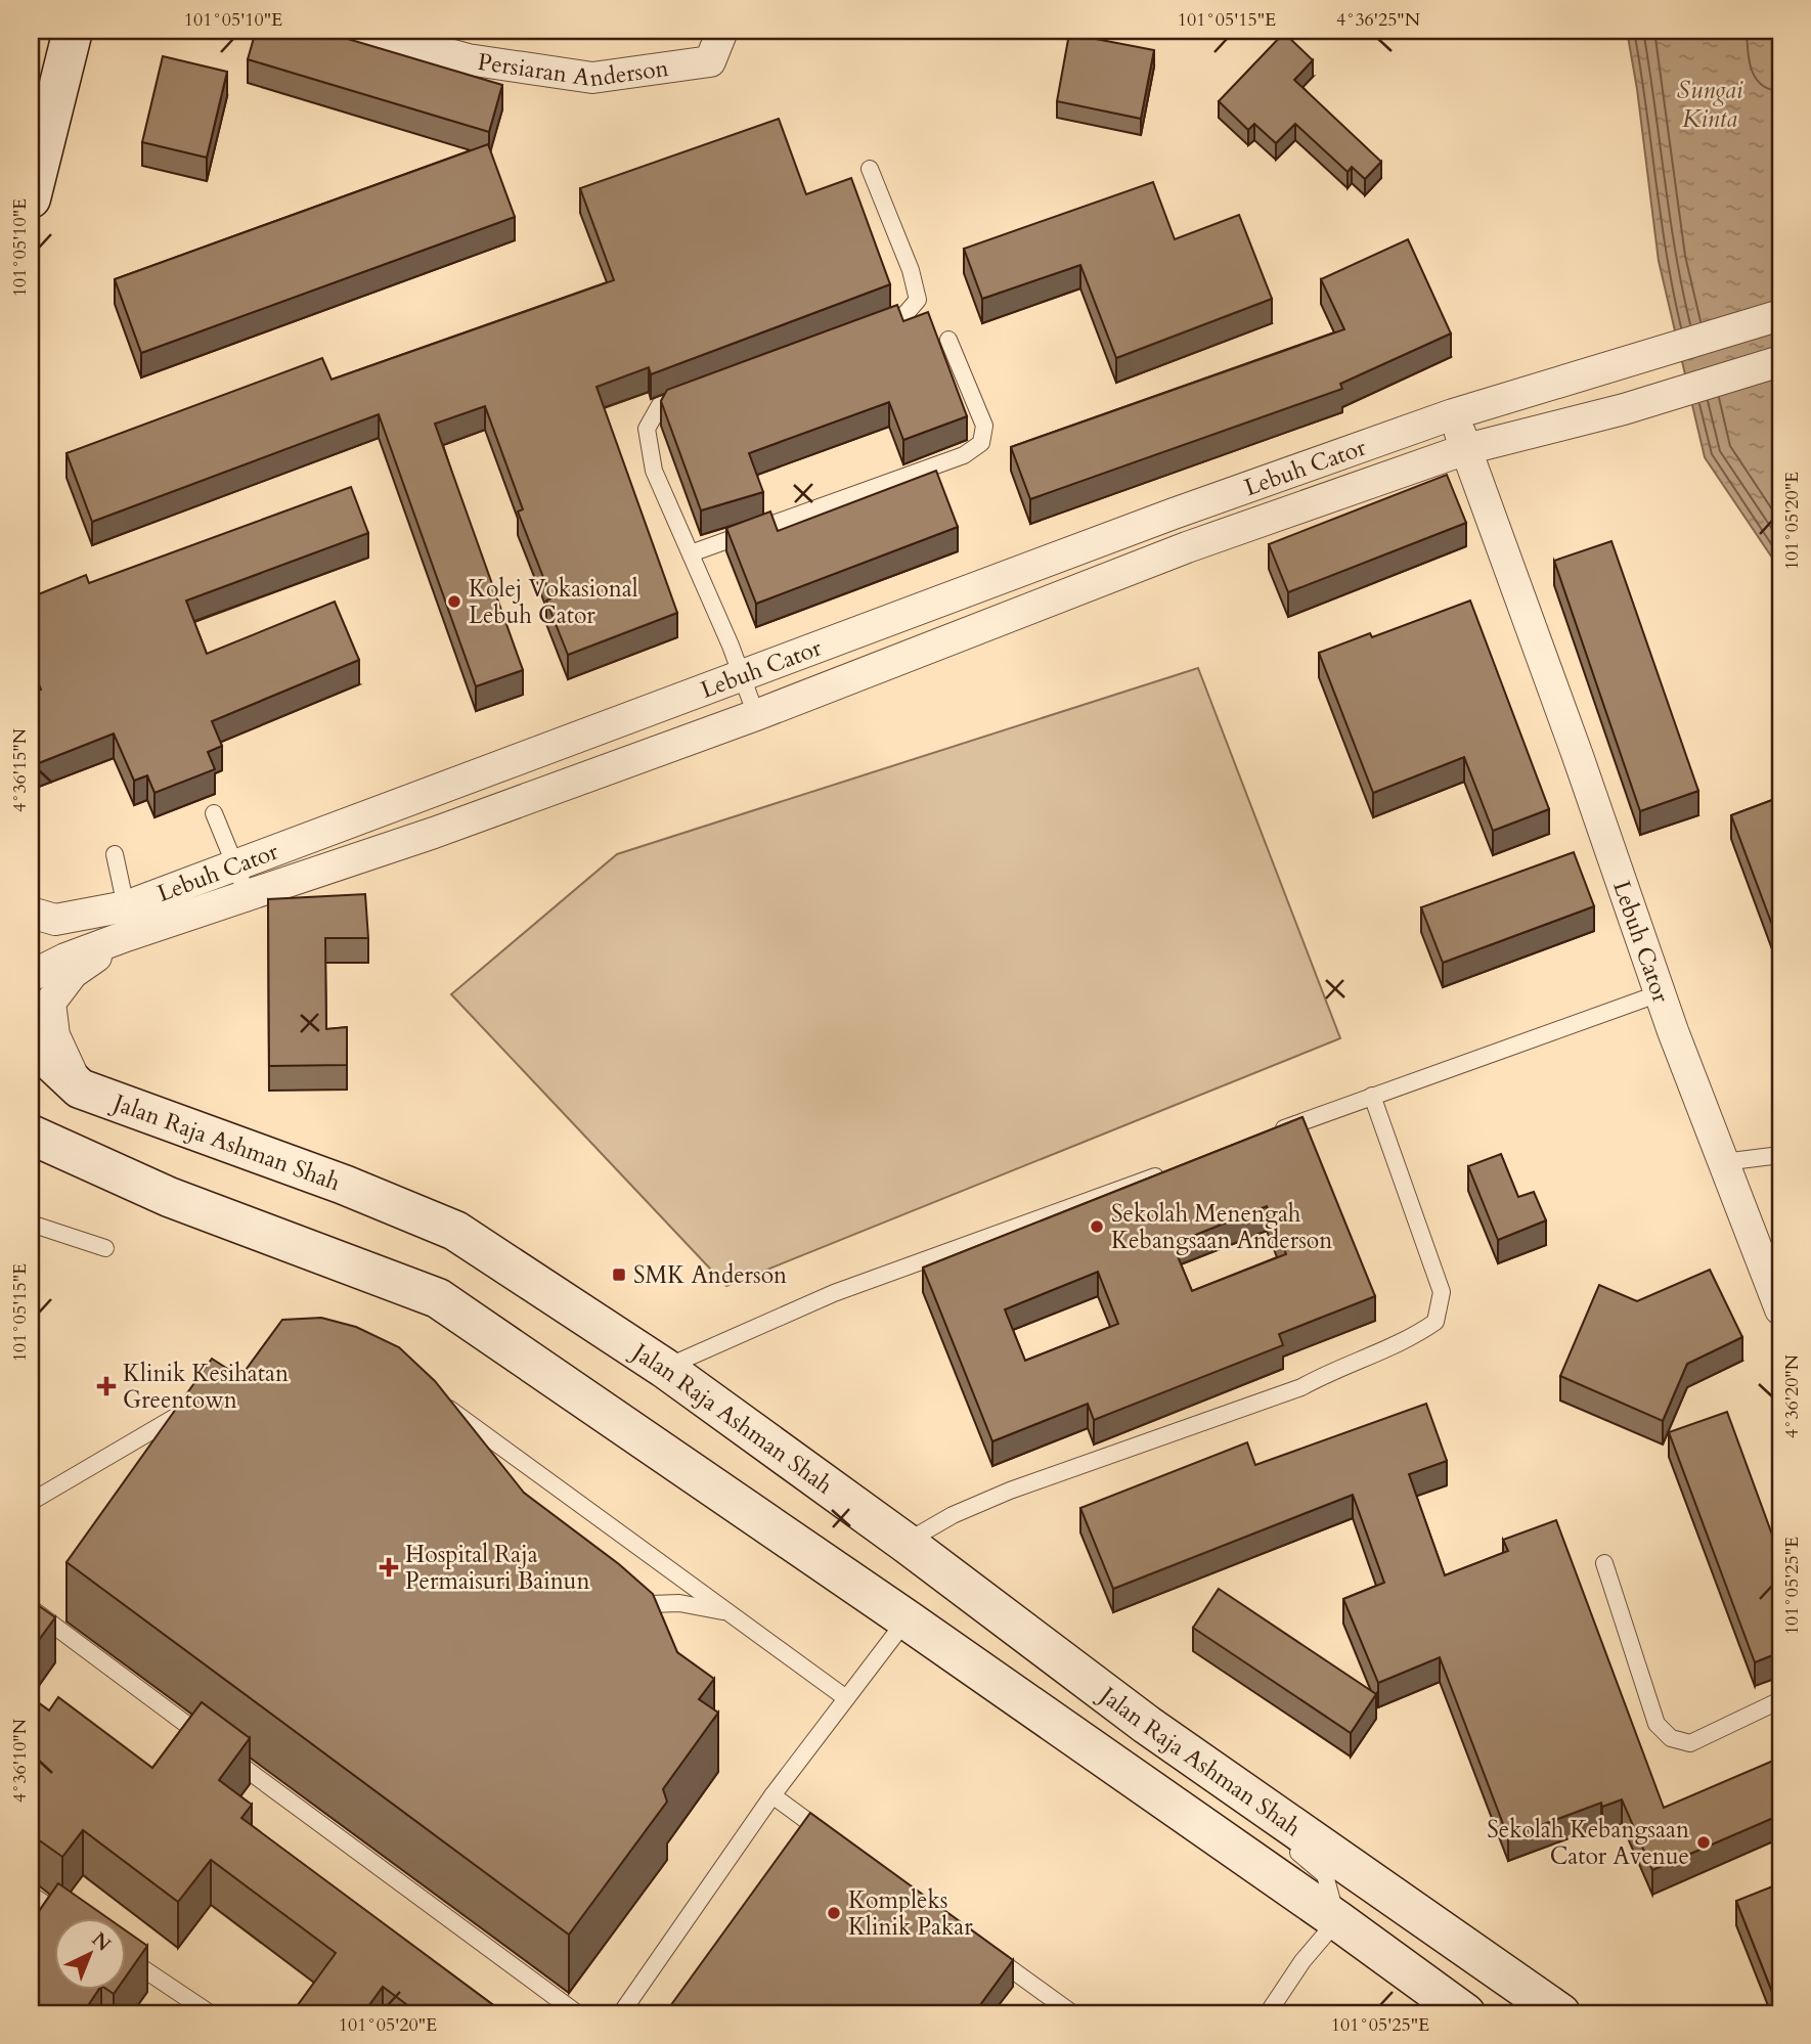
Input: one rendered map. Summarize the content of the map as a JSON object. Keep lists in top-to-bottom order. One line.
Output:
{"streets":{"main road":["Jalan Raja Ashman Shah"],"street":["Persiaran Anderson","Lebuh Cator"]},"water":["Sungai Kinta"],"places":{"other":["Kolej Vokasional Lebuh Cator","Sekolah Menengah Kebangsaan Anderson","Sekolah Kebangsaan Cator Avenue","Kompleks Klinik Pakar"],"transit":["SMK Anderson"],"health":["Klinik Kesihatan Greentown","Hospital Raja Permaisuri Bainun"]},"north":"top right","coordinates":["101°05'10\"E","101°05'15\"E","4°36'25\"N","101°05'20\"E","4°36'15\"N","4°36'20\"N","101°05'25\"E","4°36'10\"N"]}
